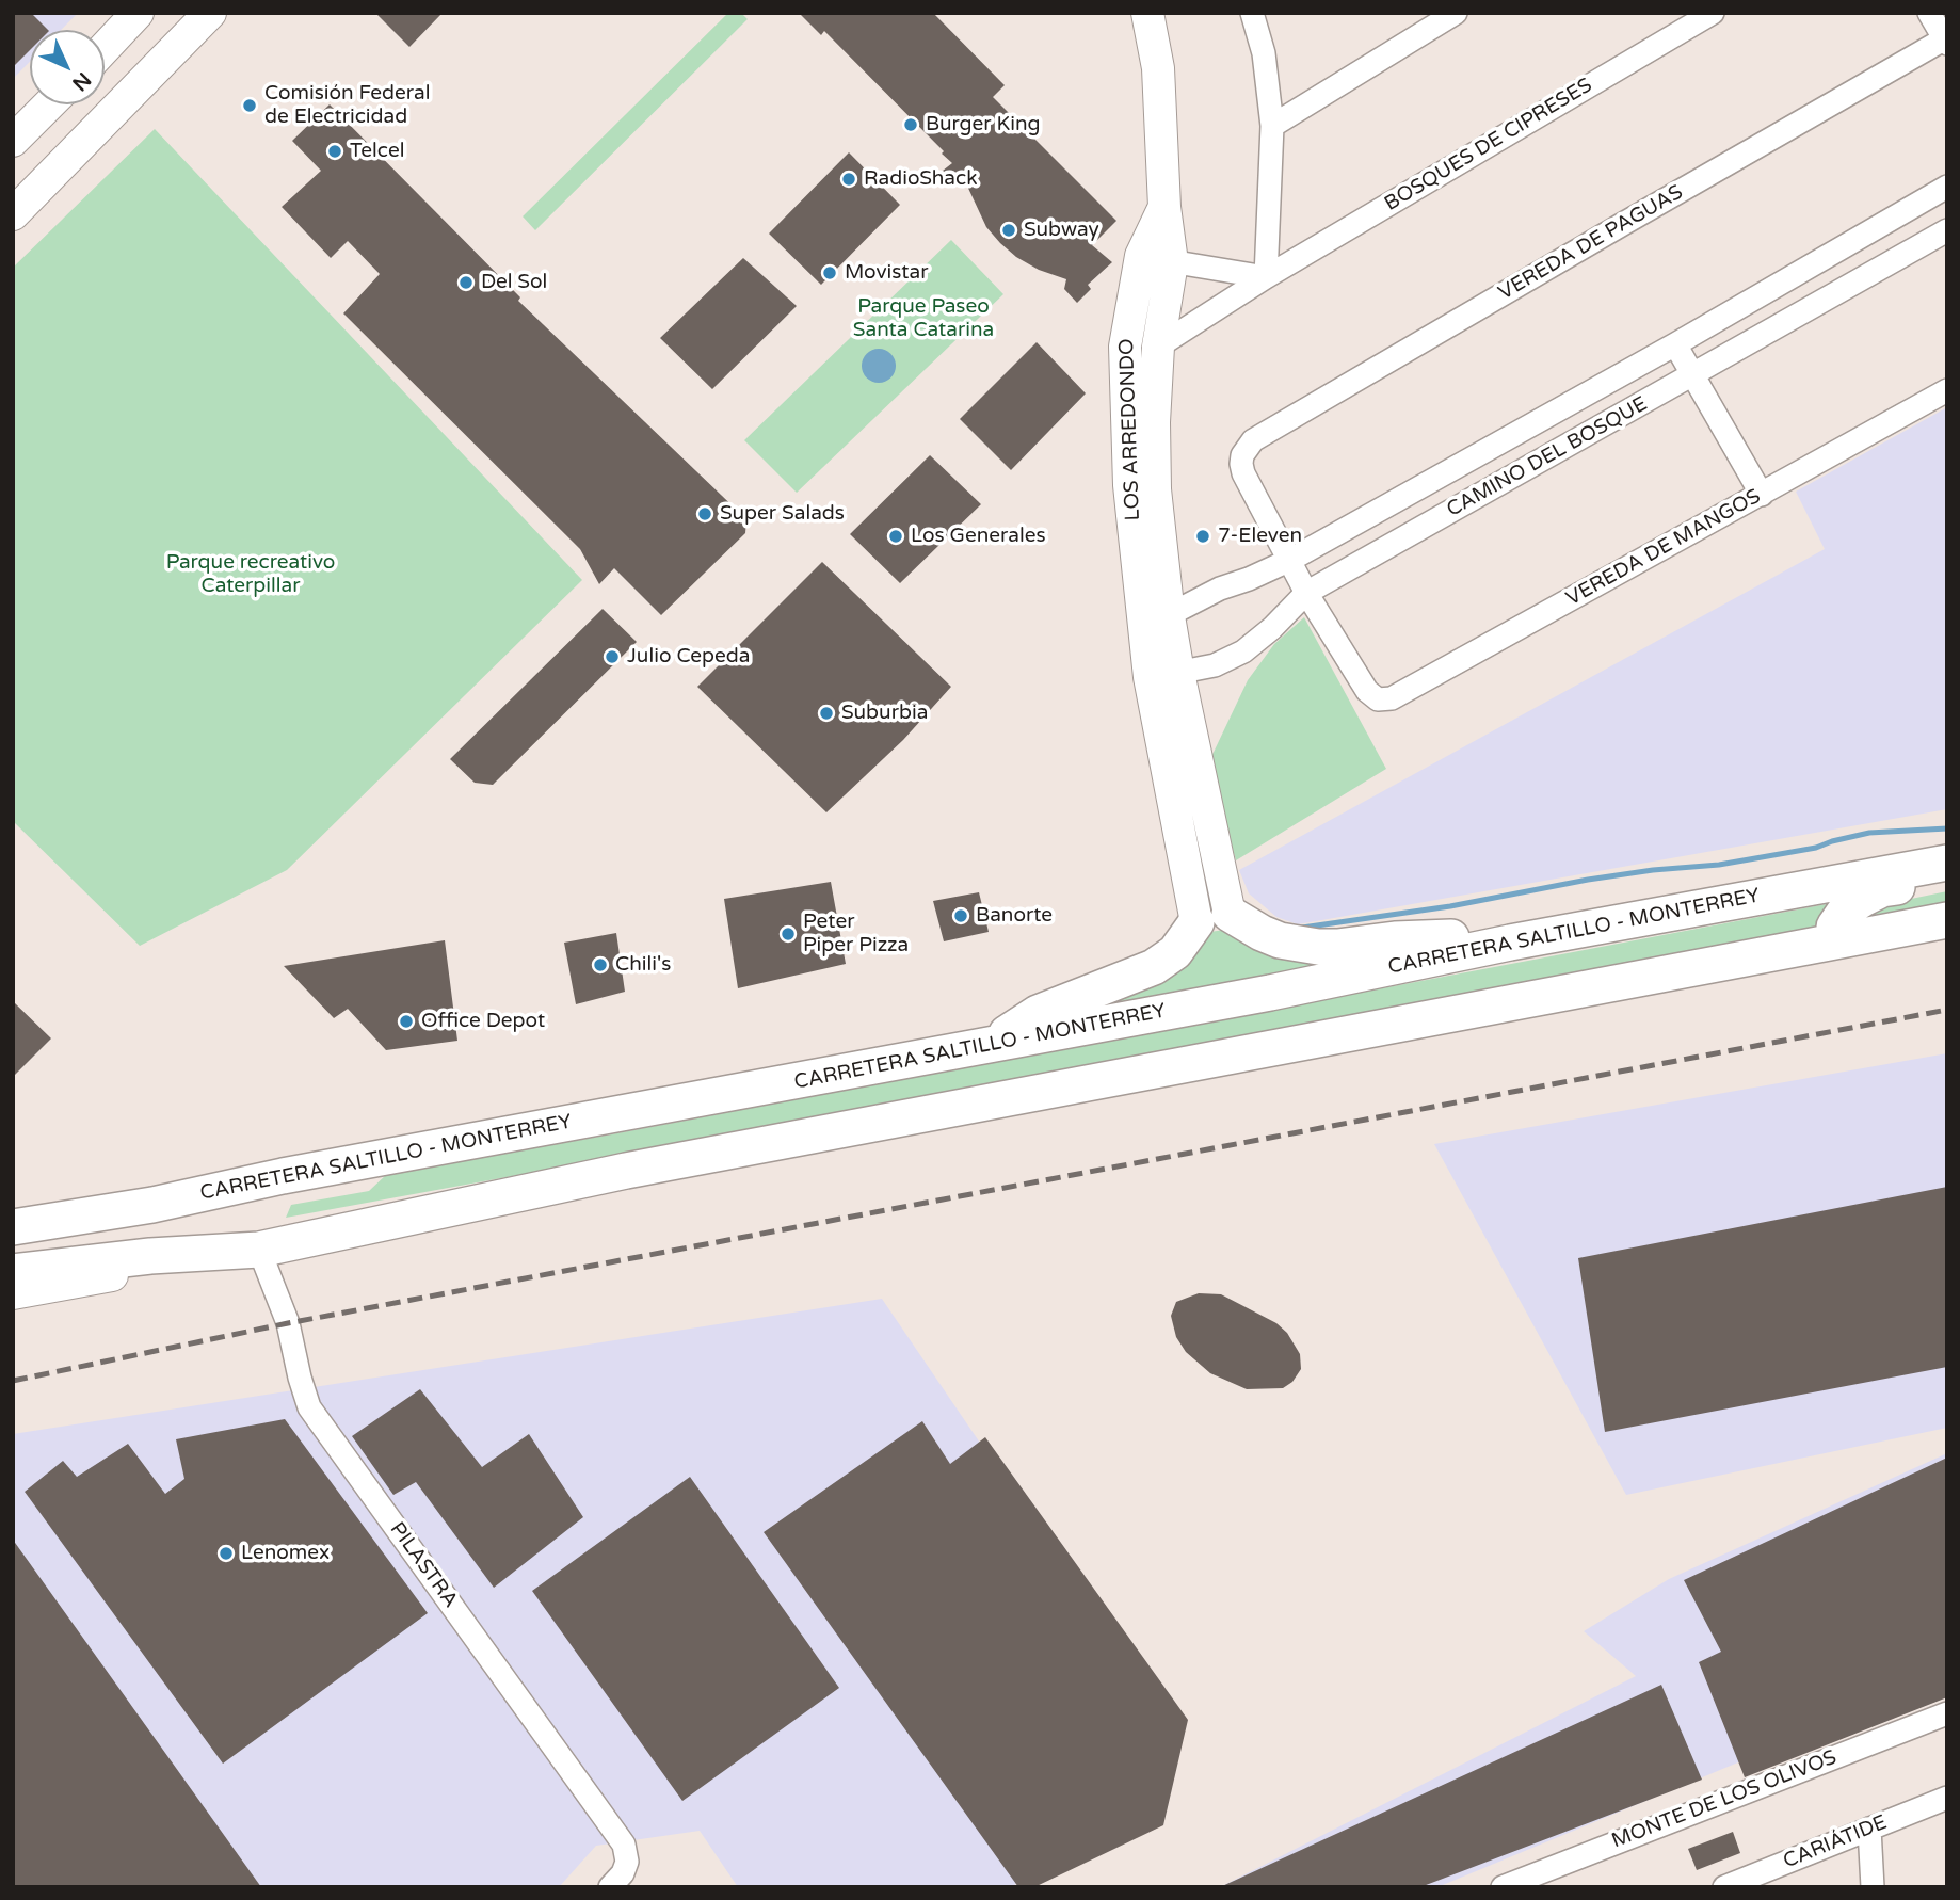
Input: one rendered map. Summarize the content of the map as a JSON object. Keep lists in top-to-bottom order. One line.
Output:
{"streets":{"main road":["CARRETERA SALTILLO - MONTERREY"],"street":["BOSQUES DE CIPRESES","VEREDA DE PAGUAS","LOS ARREDONDO","CAMINO DEL BOSQUE","VEREDA DE MANGOS","PILASTRA","MONTE DE LOS OLIVOS","CARIÁTIDE"]},"crossings":[["BOSQUES DE CIPRESES","LOS ARREDONDO"],["VEREDA DE PAGUAS","CAMINO DEL BOSQUE"],["LOS ARREDONDO","CAMINO DEL BOSQUE"],["CAMINO DEL BOSQUE","VEREDA DE MANGOS"]],"parks":["Parque Paseo Santa Catarina","Parque recreativo Caterpillar"],"places":["Comisión Federal de Electricidad","Burger King","Telcel","RadioShack","Subway","Movistar","Del Sol","Super Salads","Los Generales","7-Eleven","Julio Cepeda","Suburbia","Banorte","Peter Piper Pizza","Chili's","Office Depot","Lenomex"],"north":"bottom right"}
